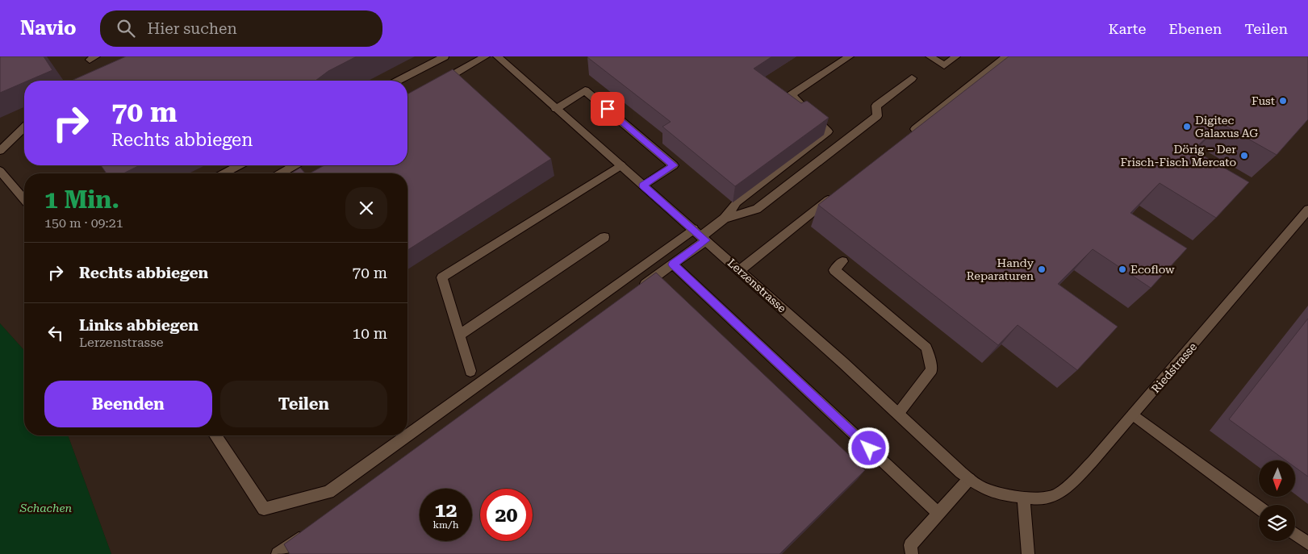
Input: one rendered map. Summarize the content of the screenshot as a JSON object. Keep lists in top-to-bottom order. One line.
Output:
{"streets":{"street":["Lerzenstrasse","Riedstrasse"]},"crossings":[["Lerzenstrasse","Riedstrasse"]],"parks":["Schachen"],"places":["Fust","Digitec Galaxus AG","Dörig – Der Frisch-Fisch Mercato","Handy Reparaturen","Ecoflow"],"north":"bottom","page":{"header":"Navio","search":"Hier suchen","nav":["Karte","Ebenen","Teilen"],"turn":["70 m","Rechts abbiegen"],"heading":["1 Min.","150 m · 09:21"],"list":[{"name":"Rechts abbiegen","value":"70 m"},{"name":"Links abbiegen","note":"Lerzenstrasse","value":"10 m"}],"buttons":["Beenden","Teilen"],"speed":"12 km/h","limit":"20"}}
